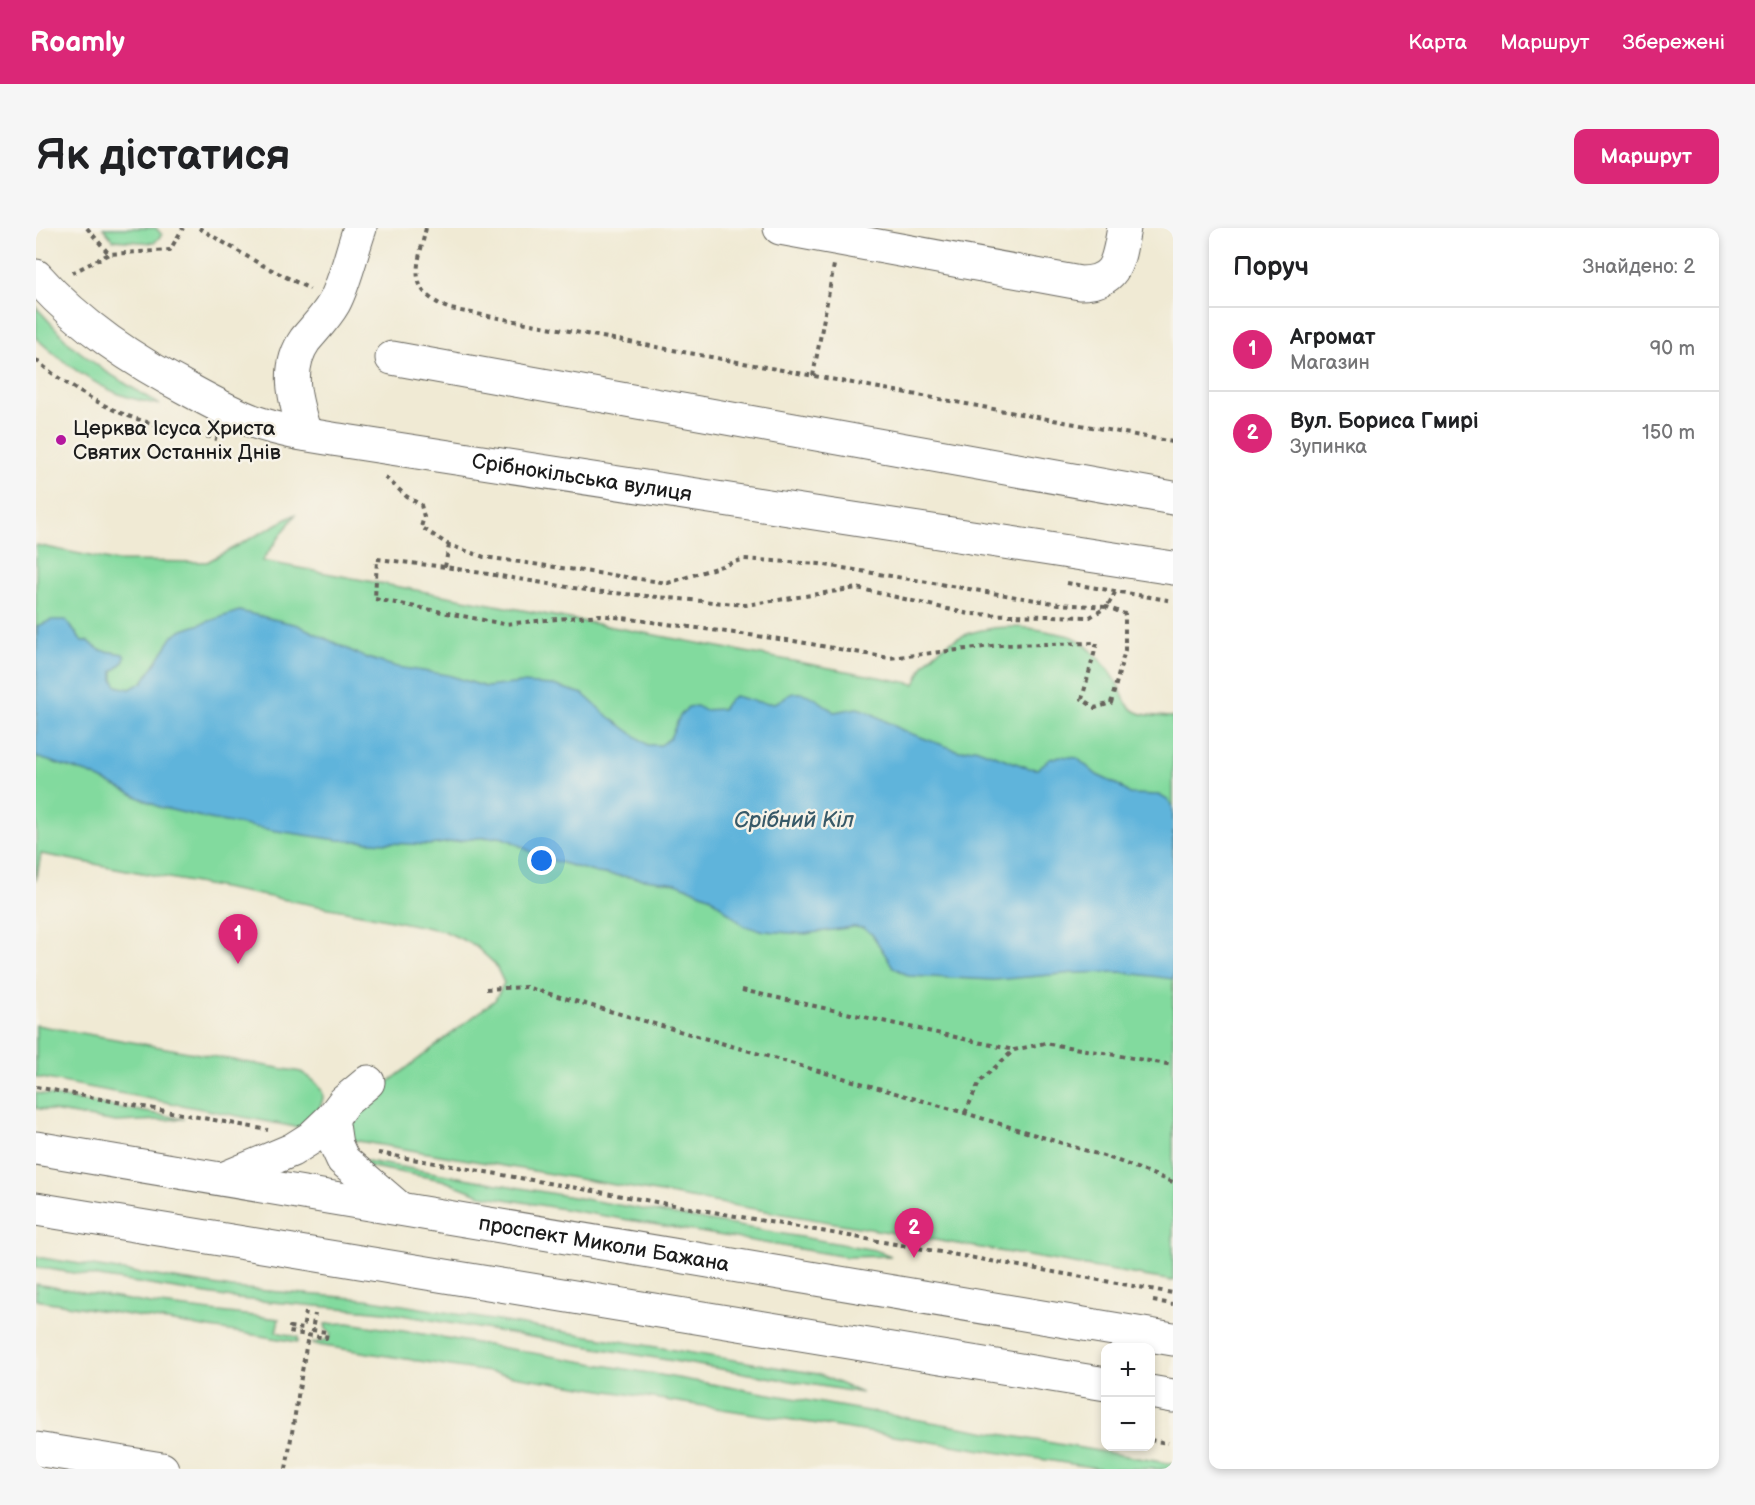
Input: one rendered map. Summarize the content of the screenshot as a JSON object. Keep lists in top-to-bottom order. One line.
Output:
{"streets":{"main road":["Срібнокільська вулиця","проспект Миколи Бажана"]},"water":["Срібний Кіл"],"places":["Церква Ісуса Христа Святих Останніх Днів"],"page":{"header":"Roamly","nav":["Карта","Маршрут","Збережені"],"buttons":"Маршрут","title":"Як дістатися","heading":["Поруч","Знайдено: 2"],"list":[{"mark":"1","name":"Агромат","note":"Магазин","value":"90 m"},{"mark":"2","name":"Вул. Бориса Гмирі","note":"Зупинка","value":"150 m"}],"pins":["1","2"],"map_buttons":["+","−"]}}
